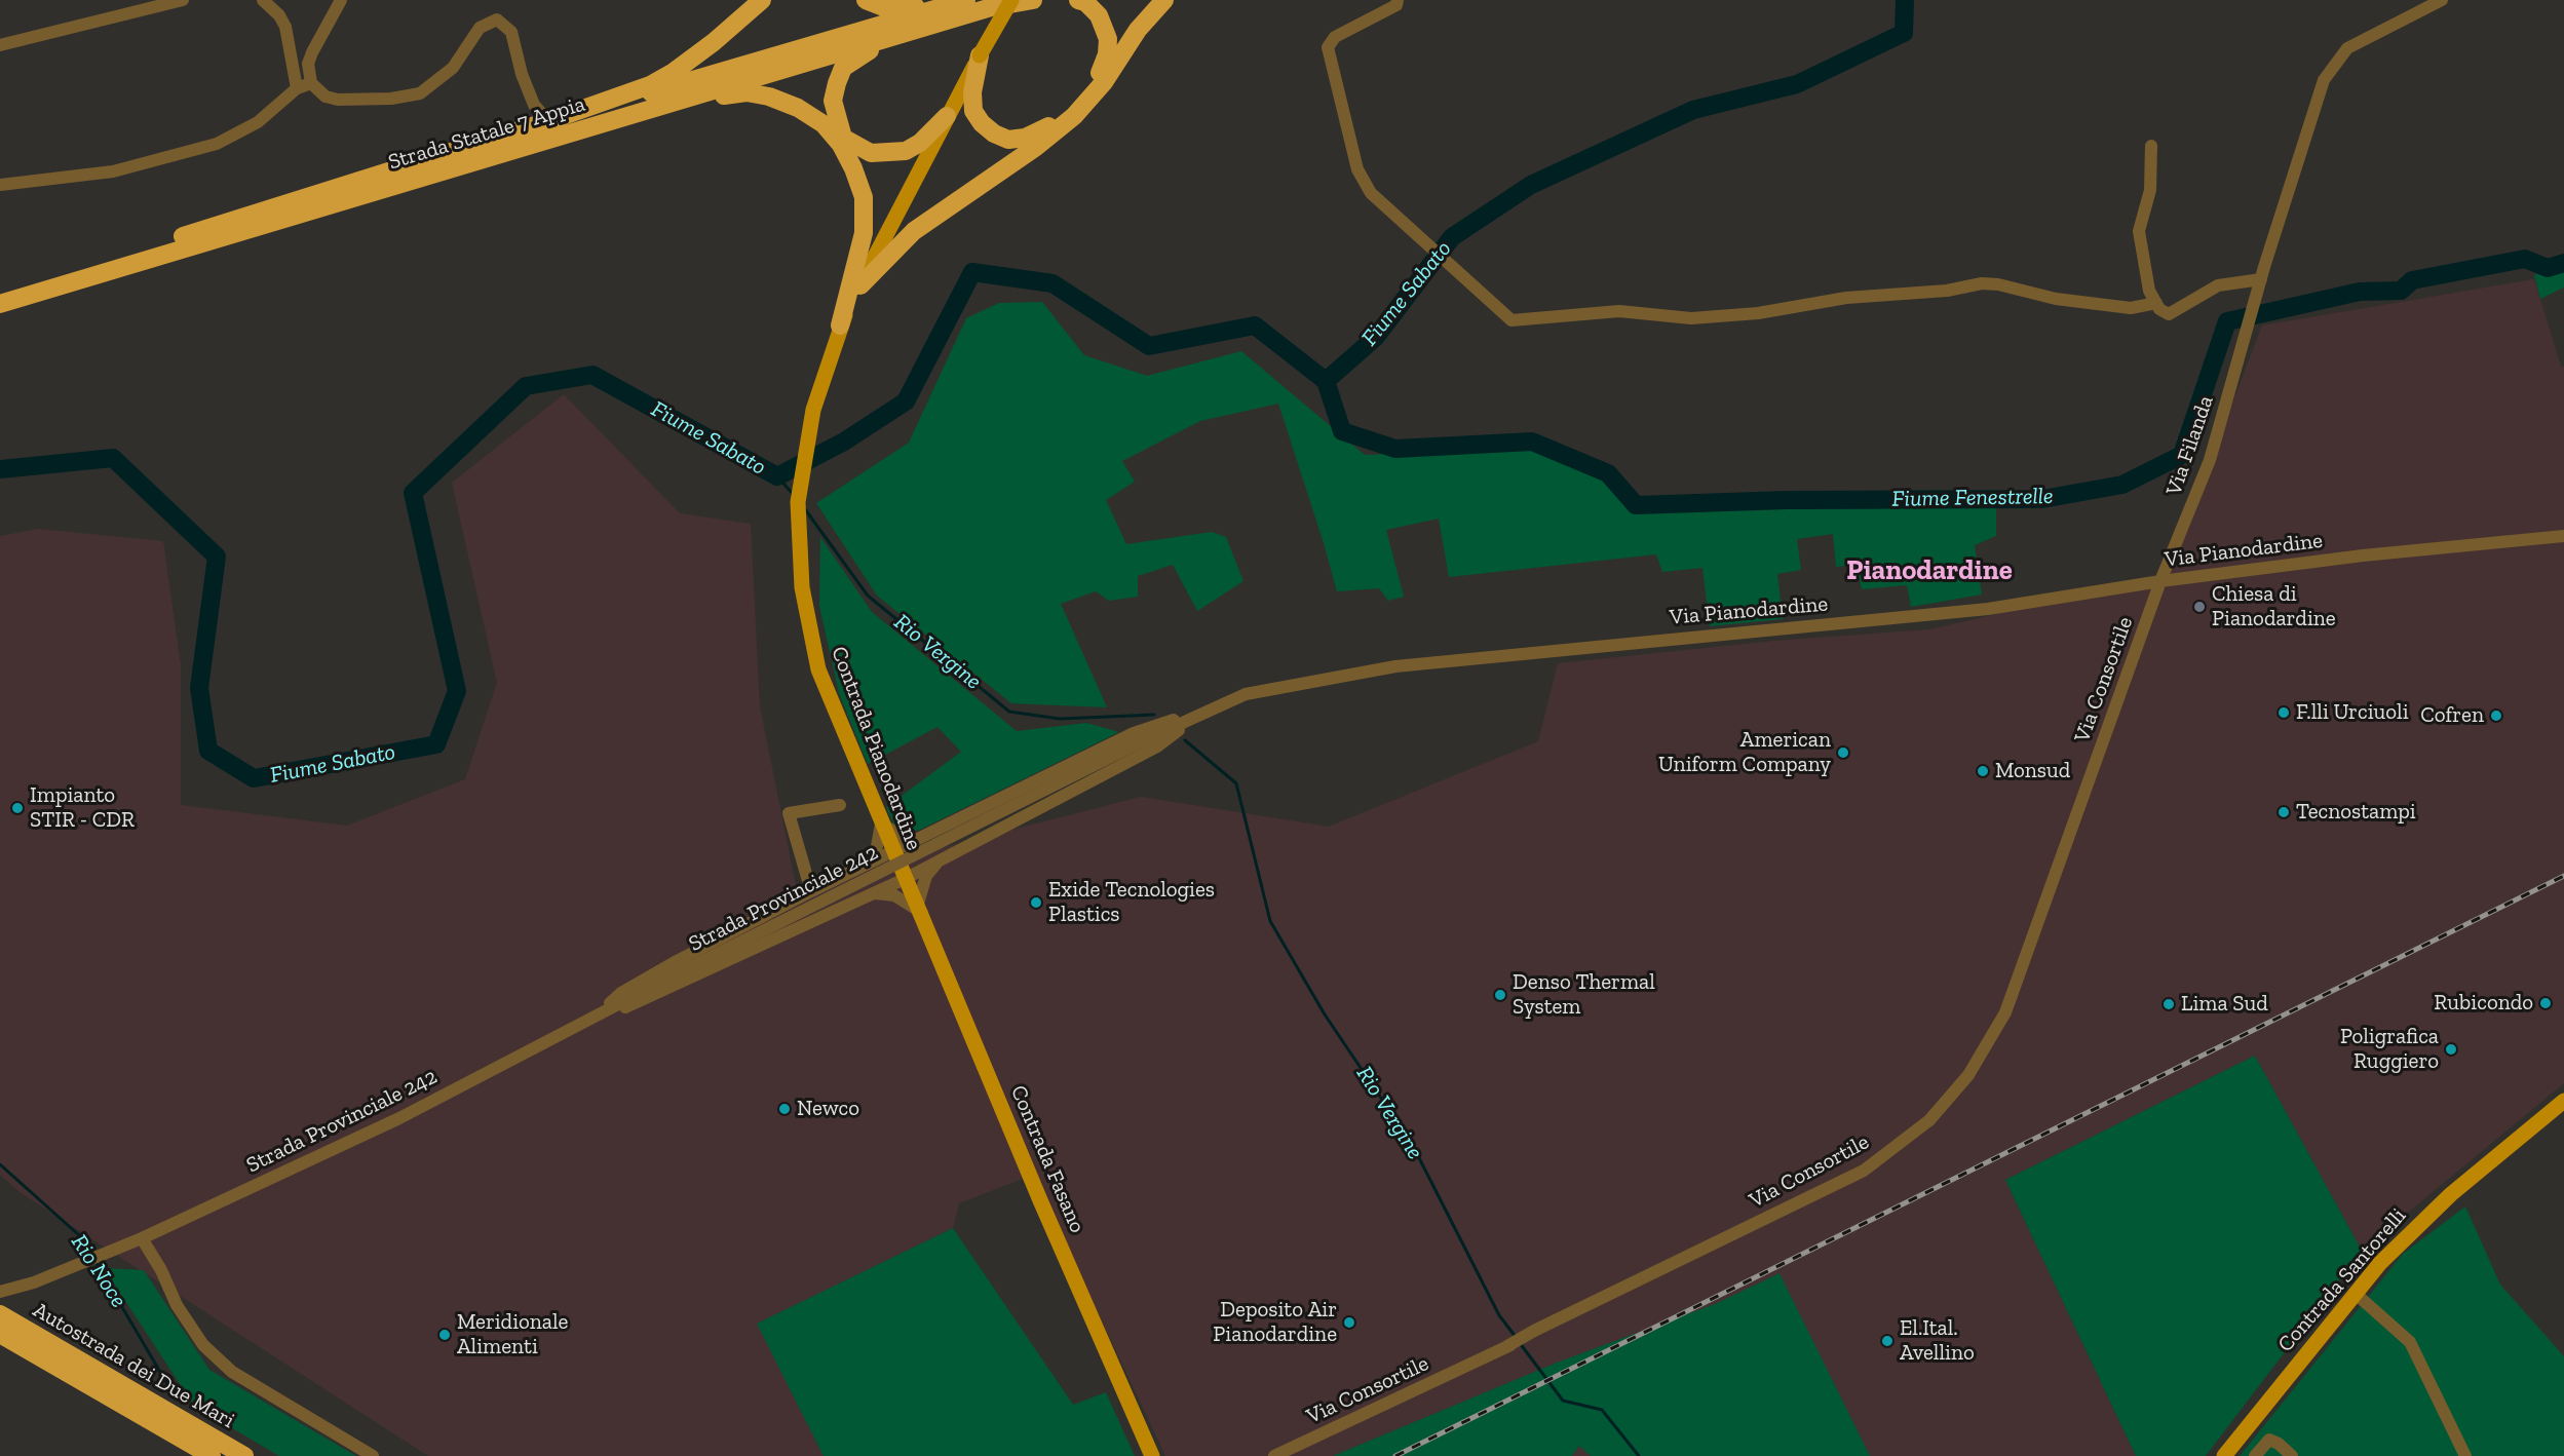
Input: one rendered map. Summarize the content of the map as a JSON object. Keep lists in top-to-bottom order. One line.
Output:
{"streets":{"highway":["Strada Statale 7 Appia","Autostrada dei Due Mari"],"main road":["Contrada Pianodardine","Contrada Fasano","Contrada Santorelli"],"street":["Via Filanda","Via Pianodardine","Via Consortile","Strada Provinciale 242"]},"crossings":[["Via Filanda","Via Pianodardine"],["Via Filanda","Via Consortile"],["Via Pianodardine","Via Consortile"],["Via Pianodardine","Strada Provinciale 242"],["Contrada Pianodardine","Contrada Fasano"]],"districts":["Pianodardine"],"water":["Fiume Sabato","Fiume Fenestrelle","Rio Vergine","Rio Noce"],"places":["Chiesa di Pianodardine","F.lli Urciuoli","Cofren","American Uniform Company","Monsud","Impianto STIR - CDR","Tecnostampi","Exide Tecnologies Plastics","Denso Thermal System","Rubicondo","Lima Sud","Poligrafica Ruggiero","Newco","Deposito Air Pianodardine","Meridionale Alimenti","El.Ital. Avellino"]}
